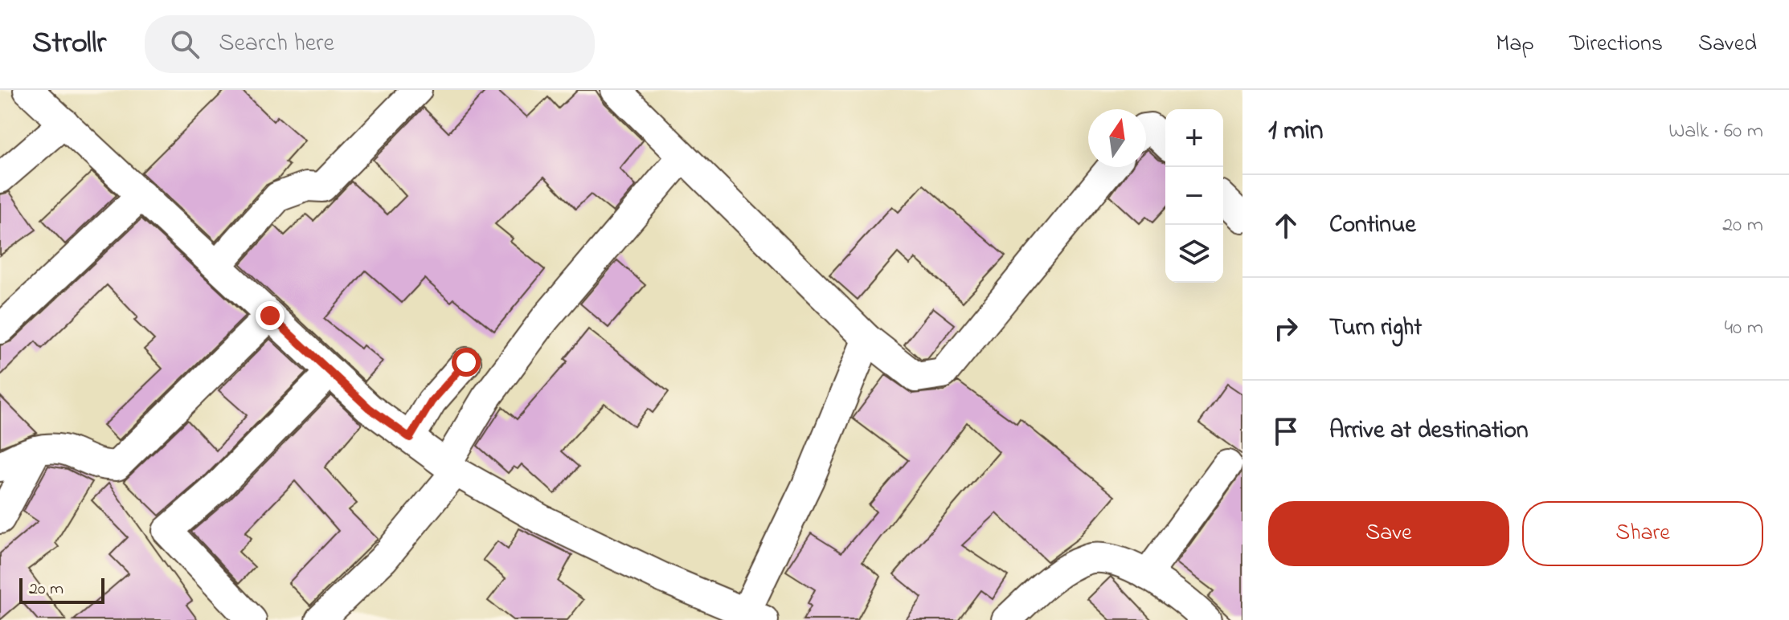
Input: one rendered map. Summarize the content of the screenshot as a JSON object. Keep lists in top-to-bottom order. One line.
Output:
{"scale_bar":"20 m","north":"top","page":{"header":"Strollr","search":"Search here","nav":["Map","Directions","Saved"],"heading":["1 min","Walk · 60 m"],"map_buttons":["+","−"],"list":[["Continue","20 m"],["Turn right","40 m"],"Arrive at destination"],"buttons":["Save","Share"],"scale":"20 m"}}
